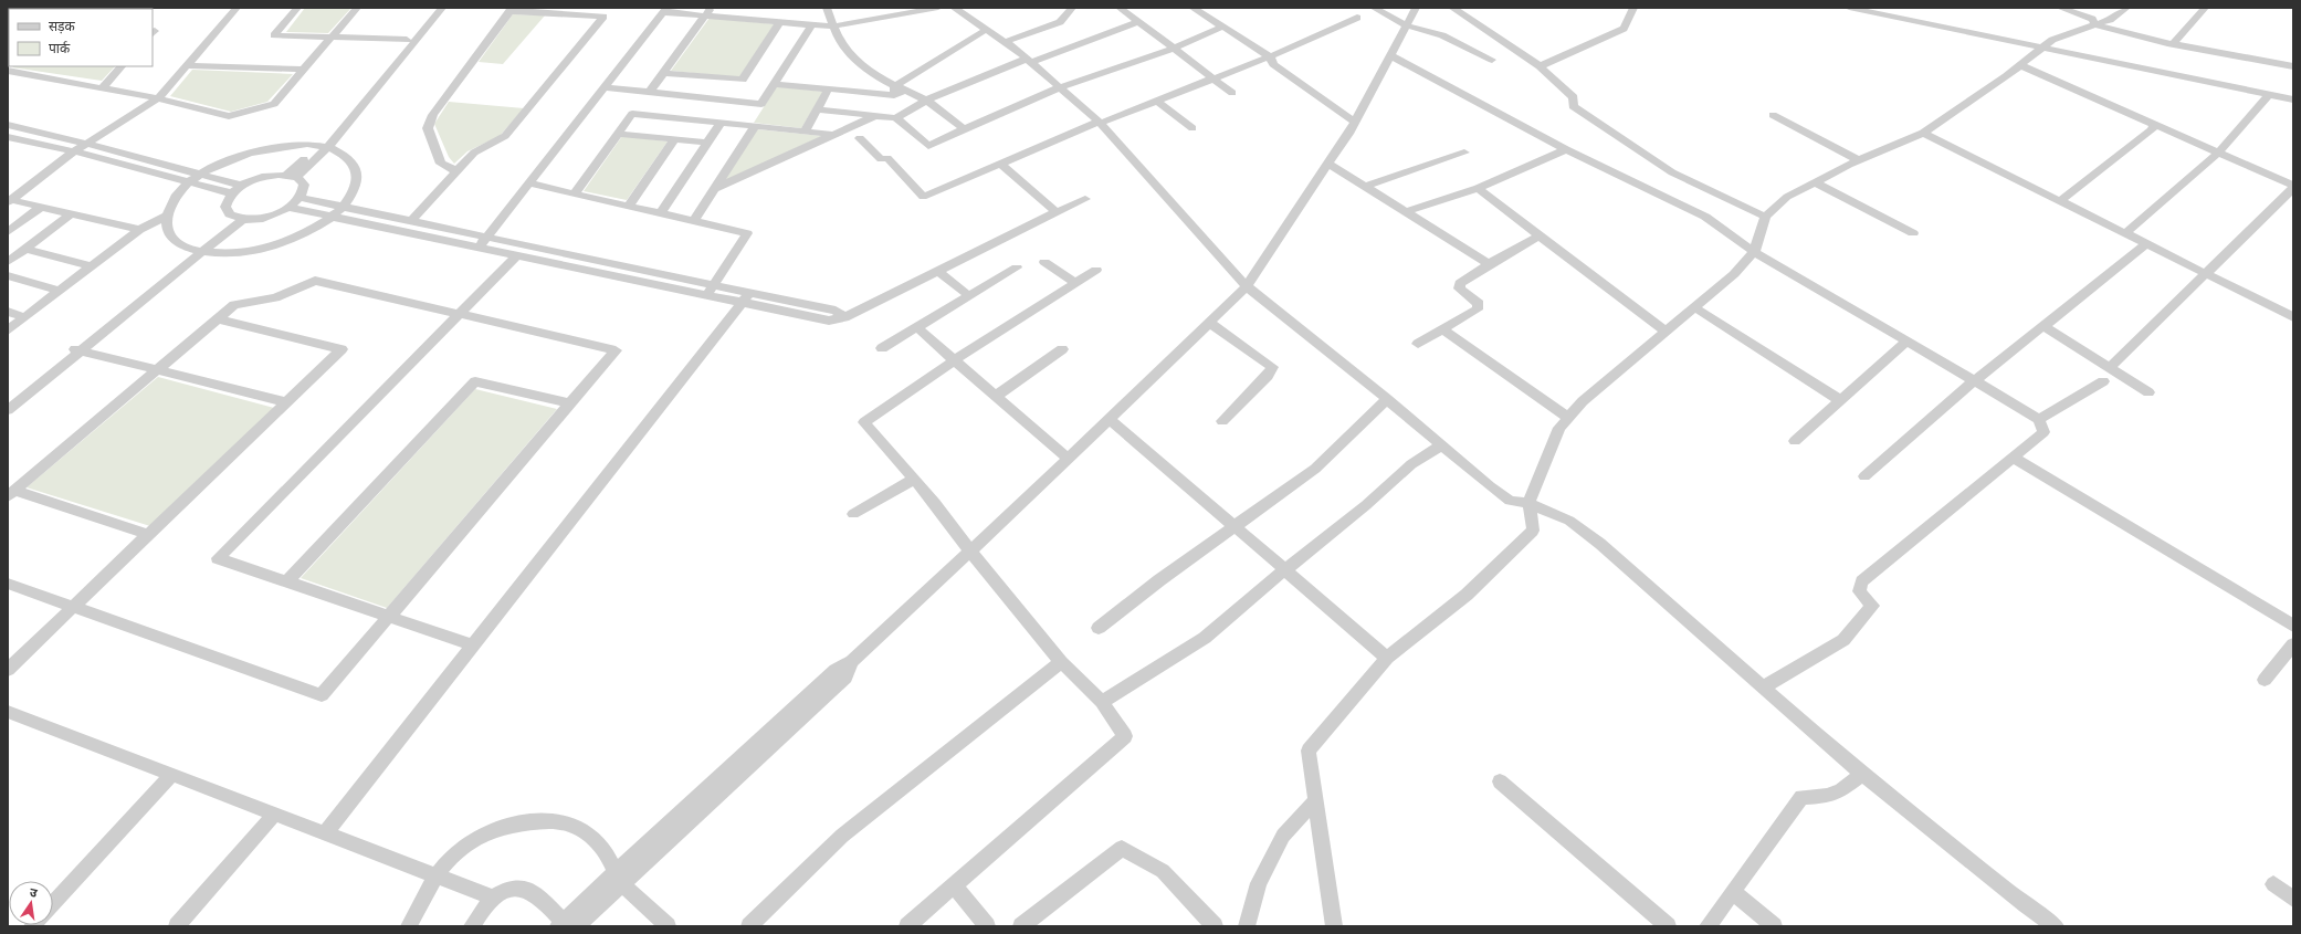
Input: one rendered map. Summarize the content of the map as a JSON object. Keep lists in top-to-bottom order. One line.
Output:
{"legend":["सड़क","पार्क"],"north":"top"}
